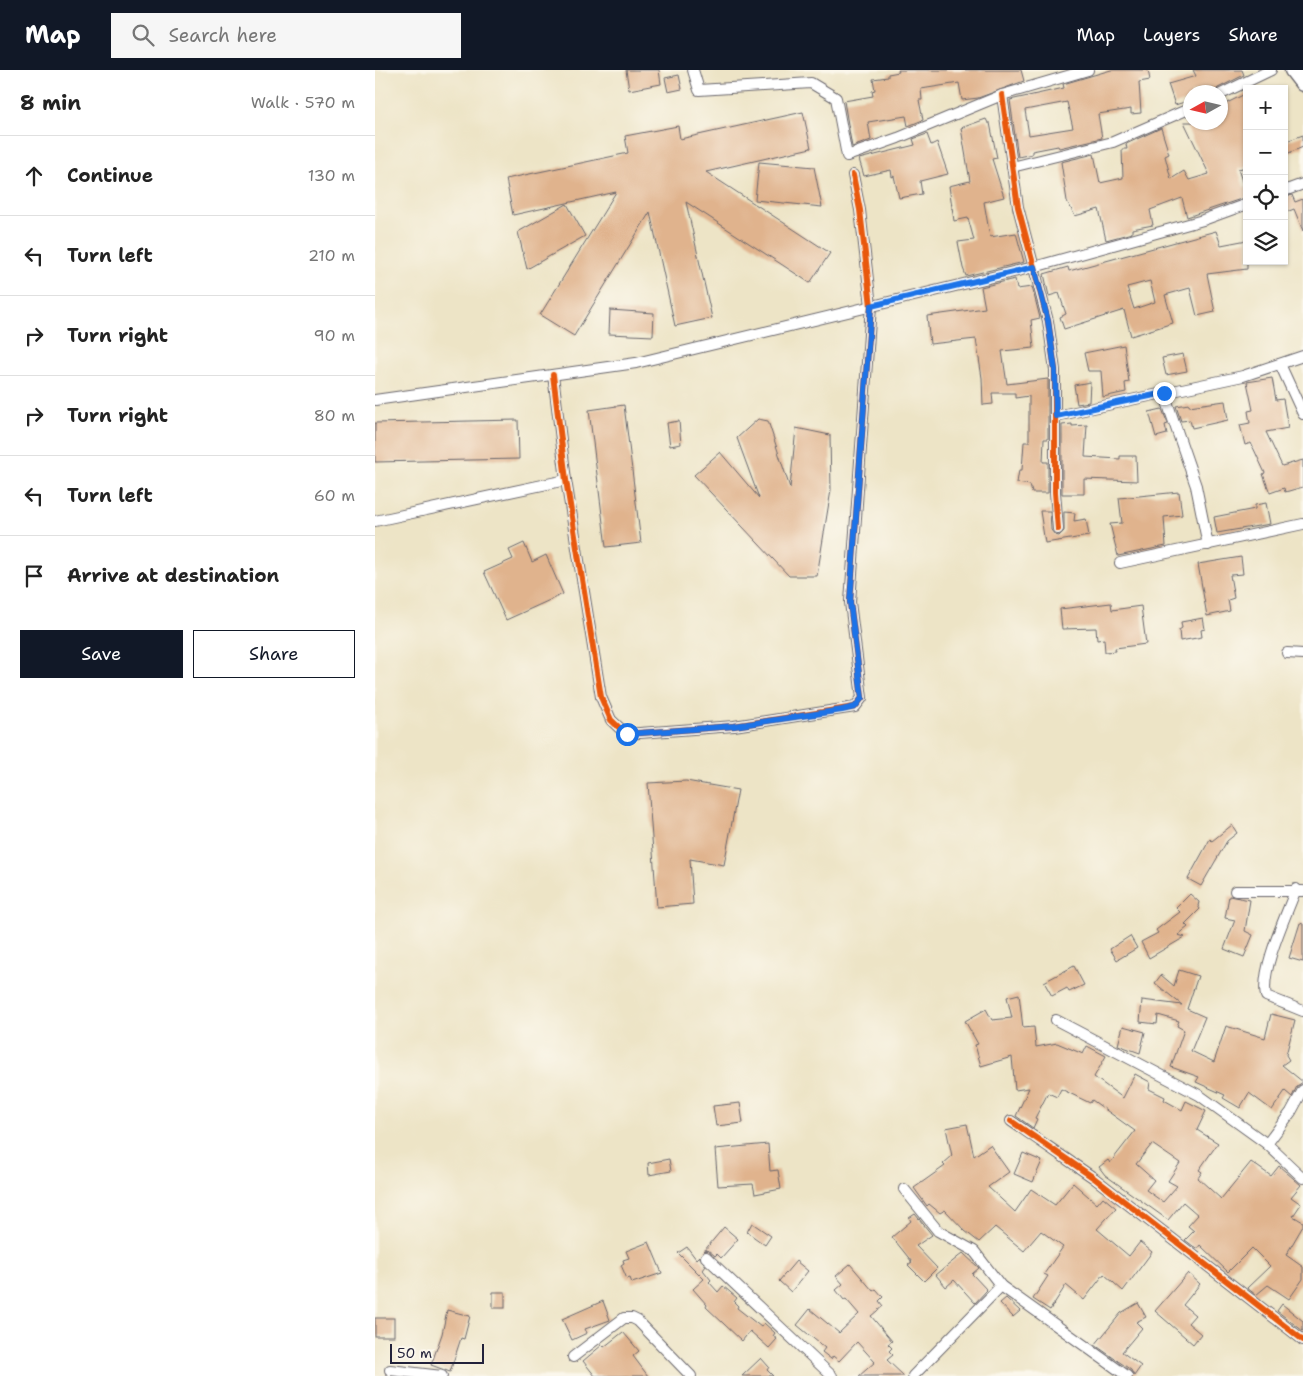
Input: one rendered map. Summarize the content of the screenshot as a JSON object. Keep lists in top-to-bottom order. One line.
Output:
{"scale_bar":"50 m","north":"left","page":{"header":"Map","search":"Search here","nav":["Map","Layers","Share"],"heading":["8 min","Walk · 570 m"],"map_buttons":["+","−"],"list":[["Continue","130 m"],["Turn left","210 m"],["Turn right","90 m"],["Turn right","80 m"],["Turn left","60 m"],"Arrive at destination"],"buttons":["Save","Share"],"scale":"50 m"}}
